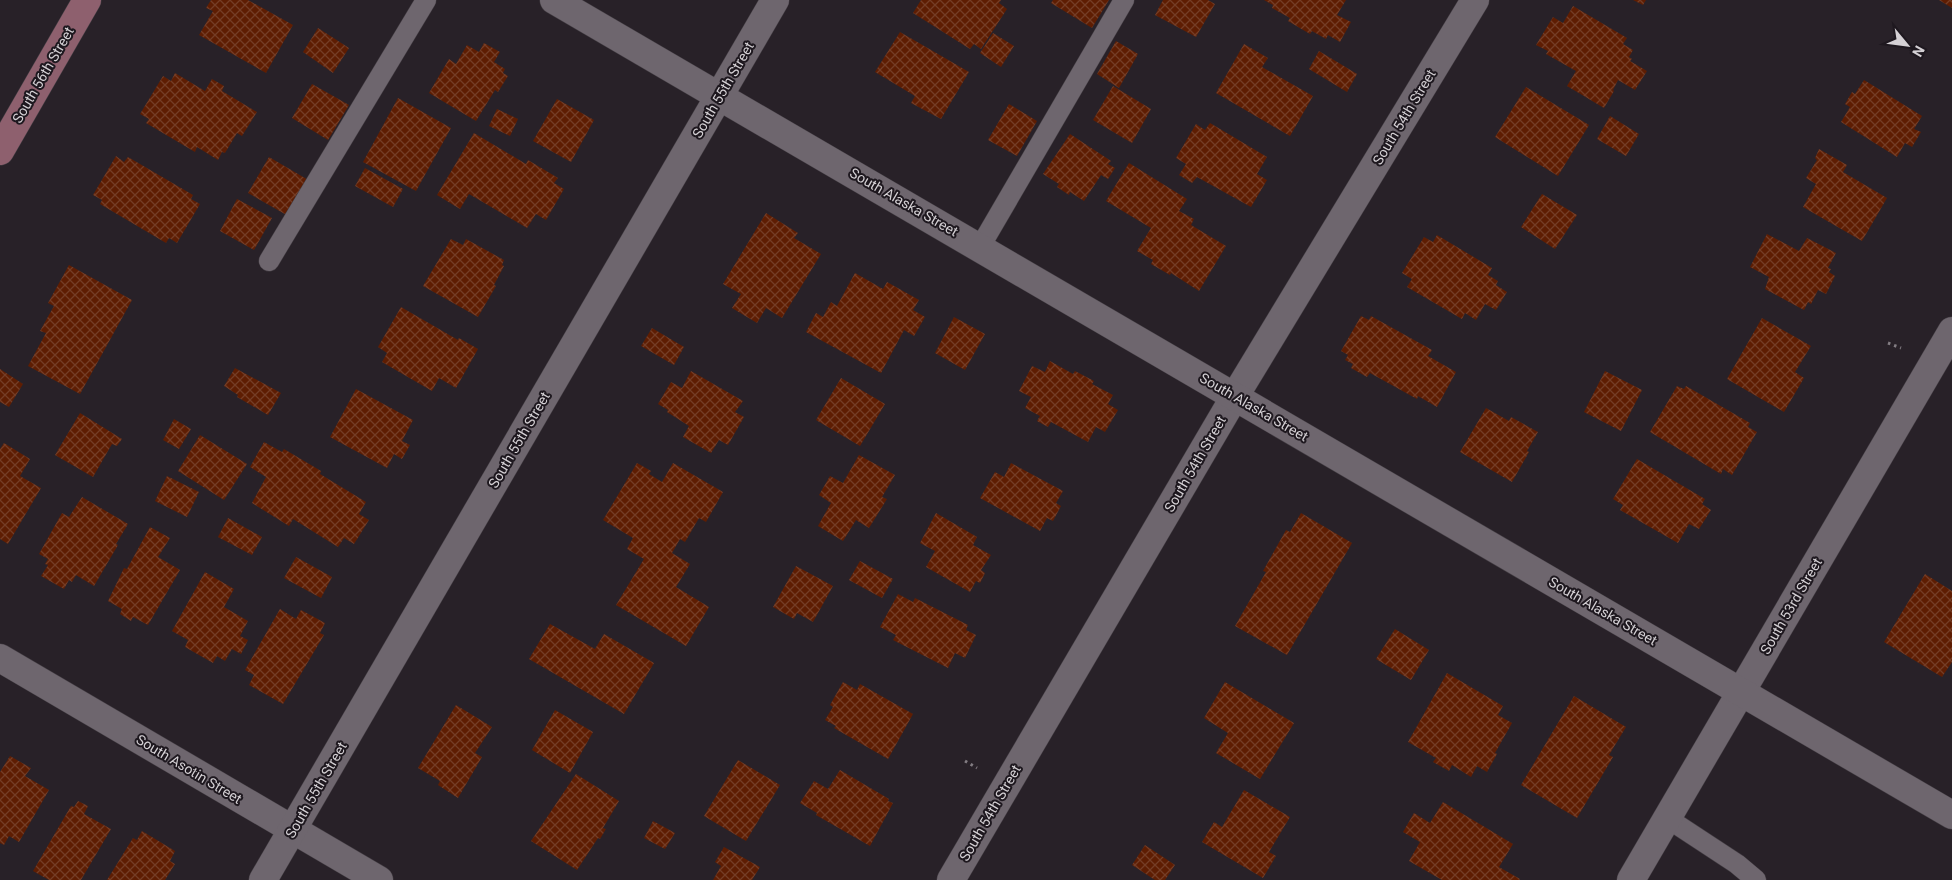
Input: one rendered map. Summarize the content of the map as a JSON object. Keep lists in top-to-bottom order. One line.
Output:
{"streets":{"main road":["South 56th Street"],"street":["South 55th Street","South 54th Street","South Alaska Street","South 53rd Street","South Asotin Street"]},"crossings":[["South 55th Street","South Alaska Street"],["South 55th Street","South Asotin Street"],["South 54th Street","South Alaska Street"],["South Alaska Street","South 53rd Street"]],"north":"bottom right"}
